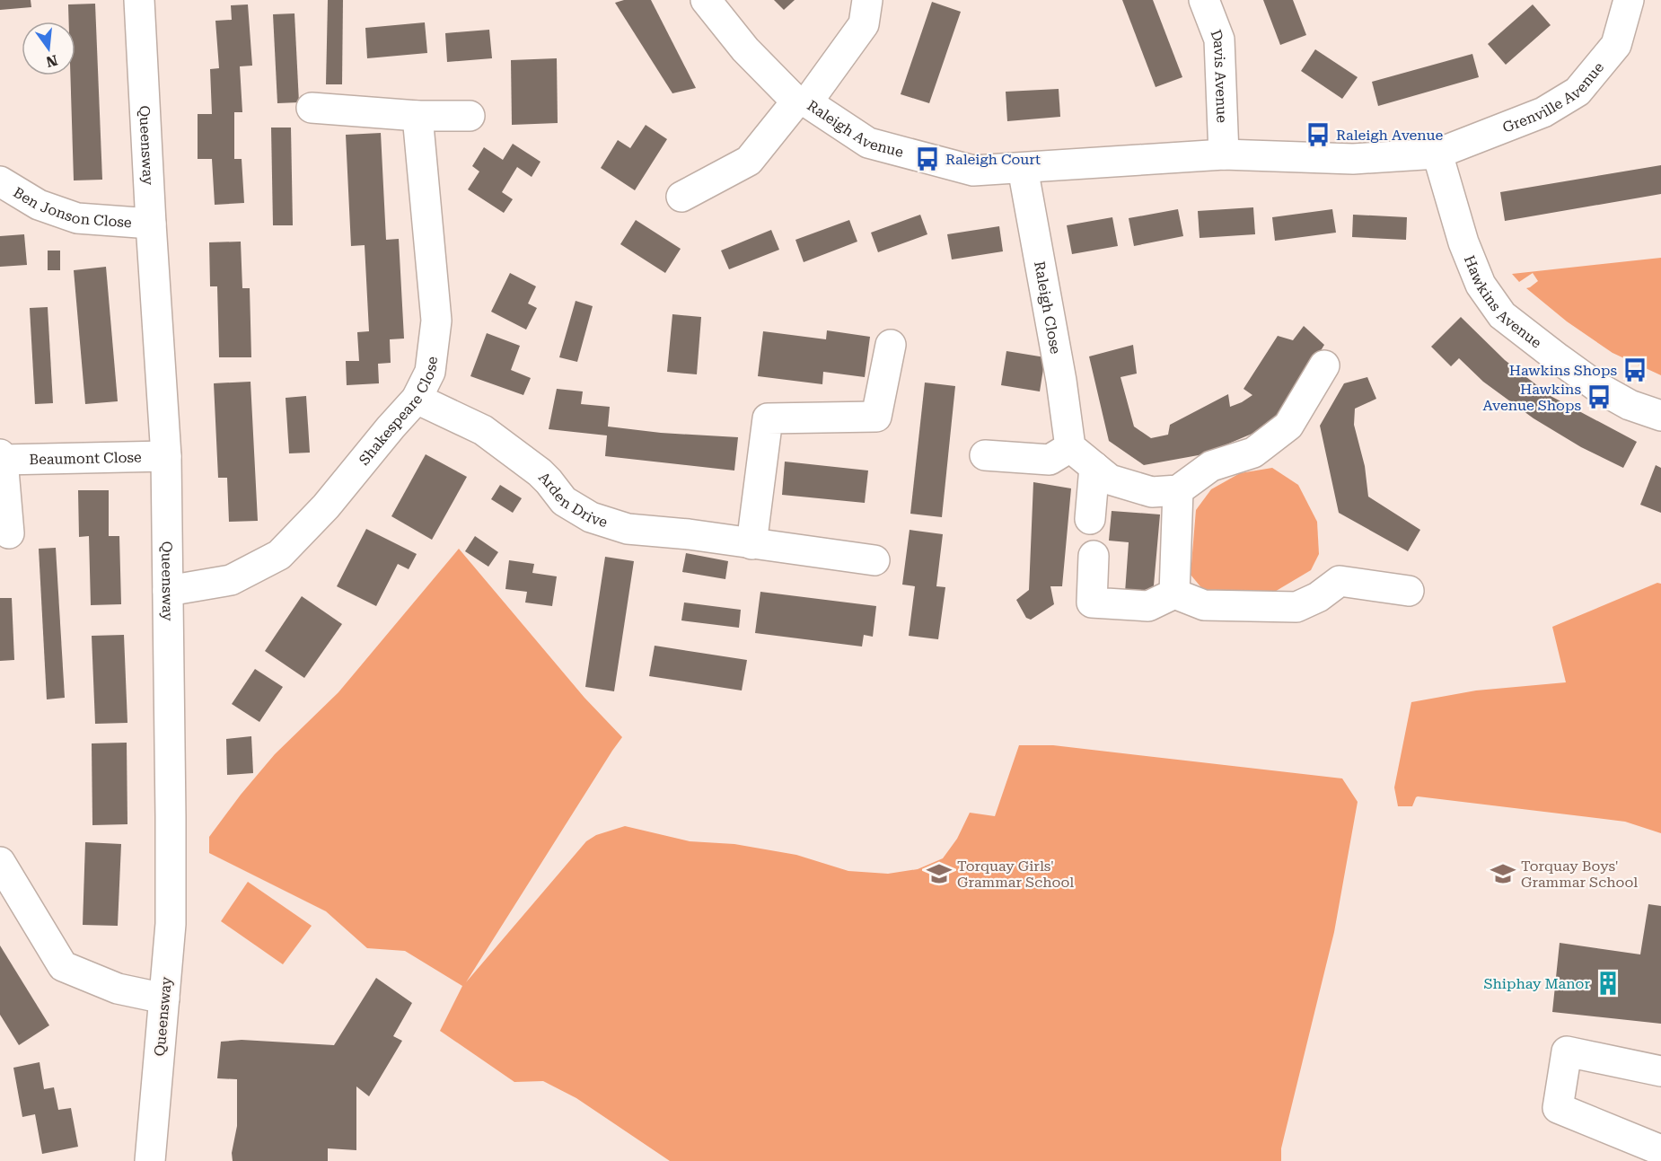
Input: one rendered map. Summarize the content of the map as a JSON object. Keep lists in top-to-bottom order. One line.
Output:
{"streets":{"street":["Davis Avenue","Grenville Avenue","Raleigh Avenue","Queensway","Ben Jonson Close","Hawkins Avenue","Raleigh Close","Shakespeare Close","Beaumont Close","Arden Drive"]},"crossings":[["Davis Avenue","Raleigh Avenue"],["Grenville Avenue","Raleigh Avenue"],["Grenville Avenue","Hawkins Avenue"],["Raleigh Avenue","Hawkins Avenue"],["Raleigh Avenue","Raleigh Close"],["Queensway","Ben Jonson Close"],["Queensway","Shakespeare Close"],["Queensway","Beaumont Close"],["Shakespeare Close","Arden Drive"]],"places":{"bus stop":["Raleigh Avenue","Raleigh Court","Hawkins Shops","Hawkins Avenue Shops"],"school or university":["Torquay Girls' Grammar School","Torquay Boys' Grammar School"],"building":["Shiphay Manor"]},"north":"bottom"}
